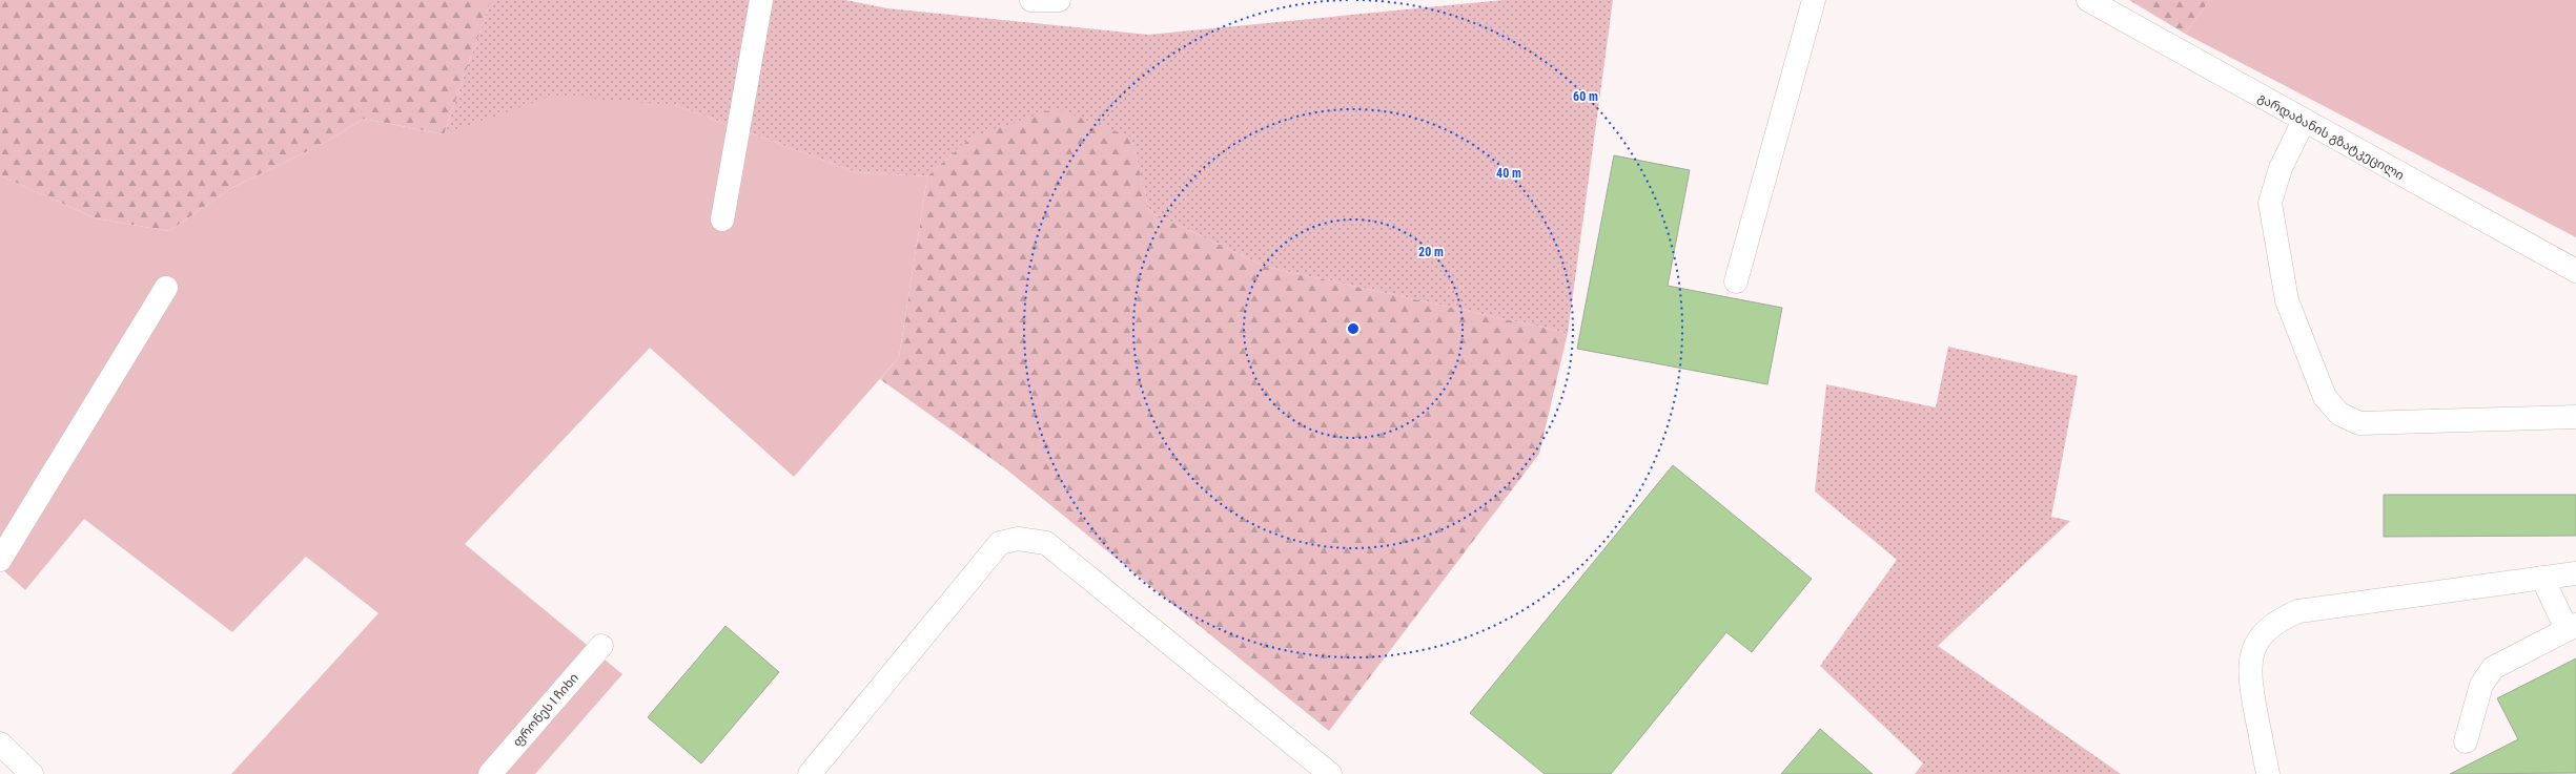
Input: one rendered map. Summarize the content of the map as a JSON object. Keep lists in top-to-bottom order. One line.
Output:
{"streets":{"main road":["გარდაბანის გზატკეცილი","ფრონეს I ჩიხი"]},"rings":["60 m","40 m","20 m"]}
